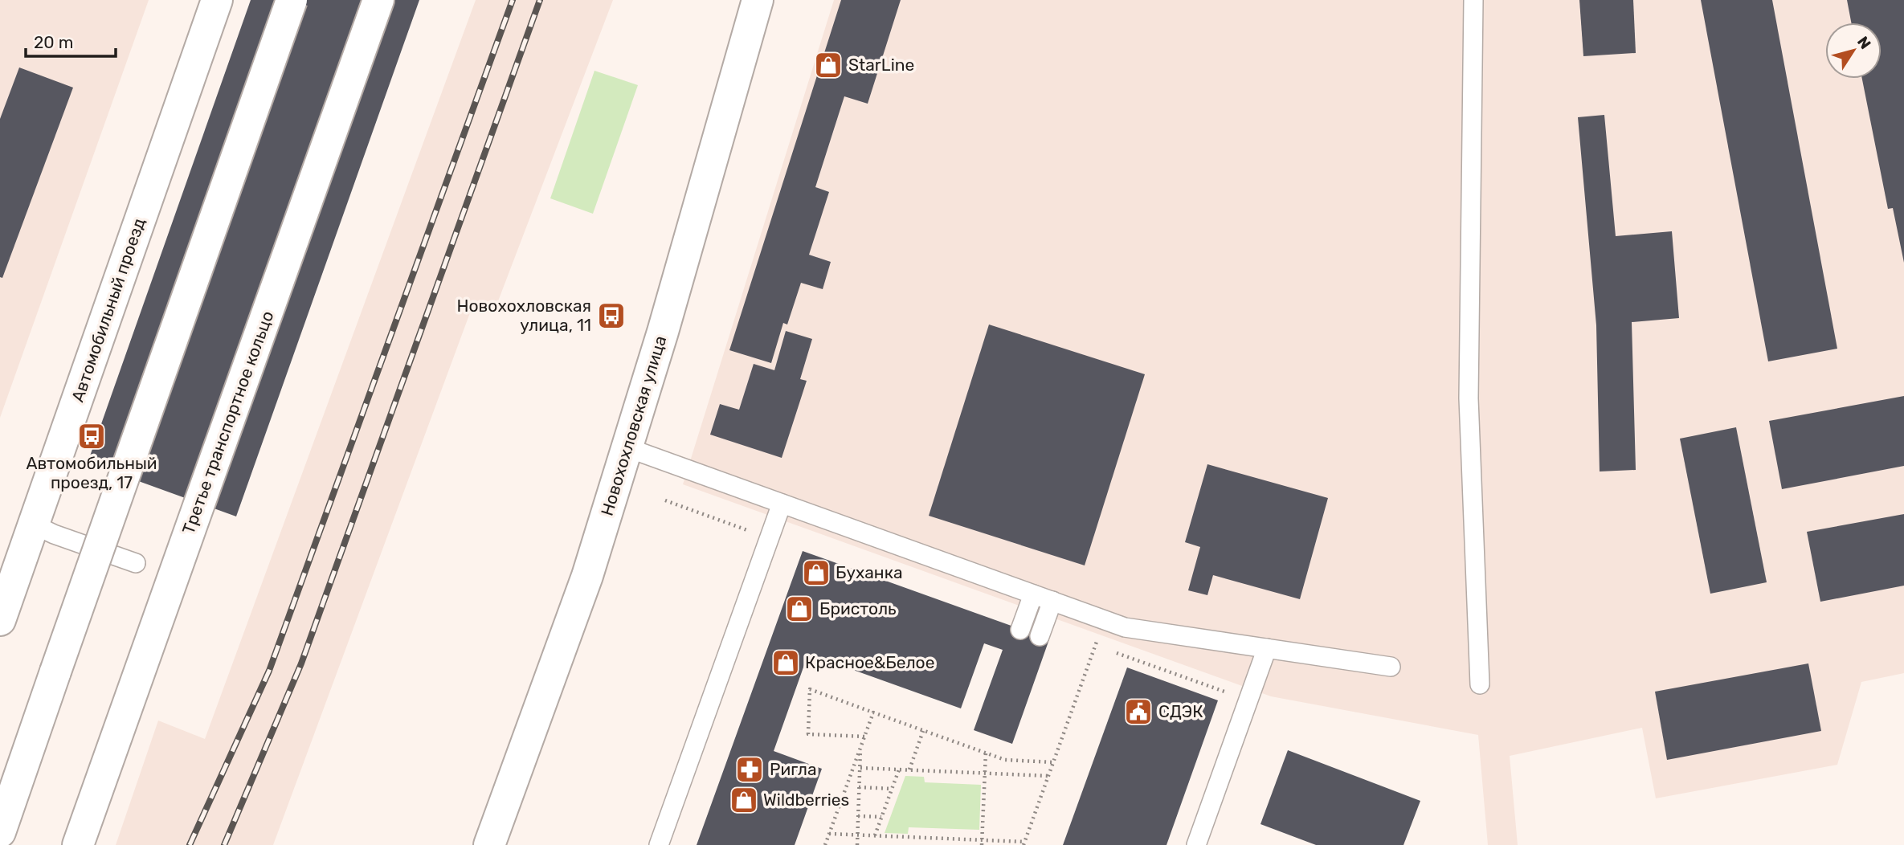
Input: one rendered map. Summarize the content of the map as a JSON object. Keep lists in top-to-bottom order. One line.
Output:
{"streets":{"main road":["Автомобильный проезд","Третье транспортное кольцо","Новохохловская улица"]},"places":{"shop":["StarLine","Буханка","Бристоль","Красное&Белое","Wildberries"],"bus stop":["Новохохловская улица, 11","Автомобильный проезд, 17"],"public building":["СДЭК"],"pharmacy":["Ригла"]},"scale_bar":"20 m","north":"top right"}
